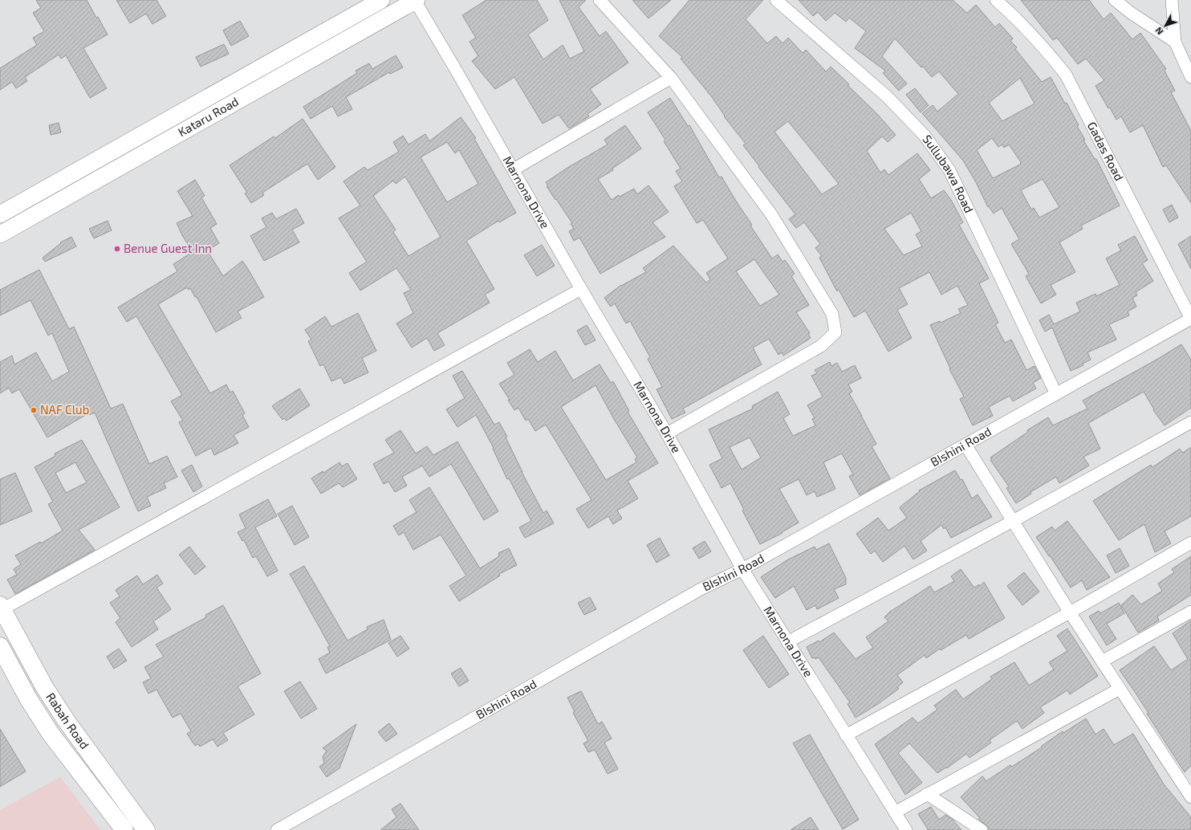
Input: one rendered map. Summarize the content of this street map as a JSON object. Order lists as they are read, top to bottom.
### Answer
{
  "streets": {
    "main road": ["Rabah Road"],
    "street": [
      "Kataru Road",
      "Gadas Road",
      "Sullubawa Road",
      "Marnona Drive",
      "BIshini Road"
    ]
  },
  "crossings": [
    ["Kataru Road", "Marnona Drive"],
    ["Gadas Road", "BIshini Road"],
    ["Sullubawa Road", "BIshini Road"],
    ["Marnona Drive", "BIshini Road"]
  ],
  "places": ["Benue Guest Inn", "NAF Club"],
  "north": "bottom left"
}
